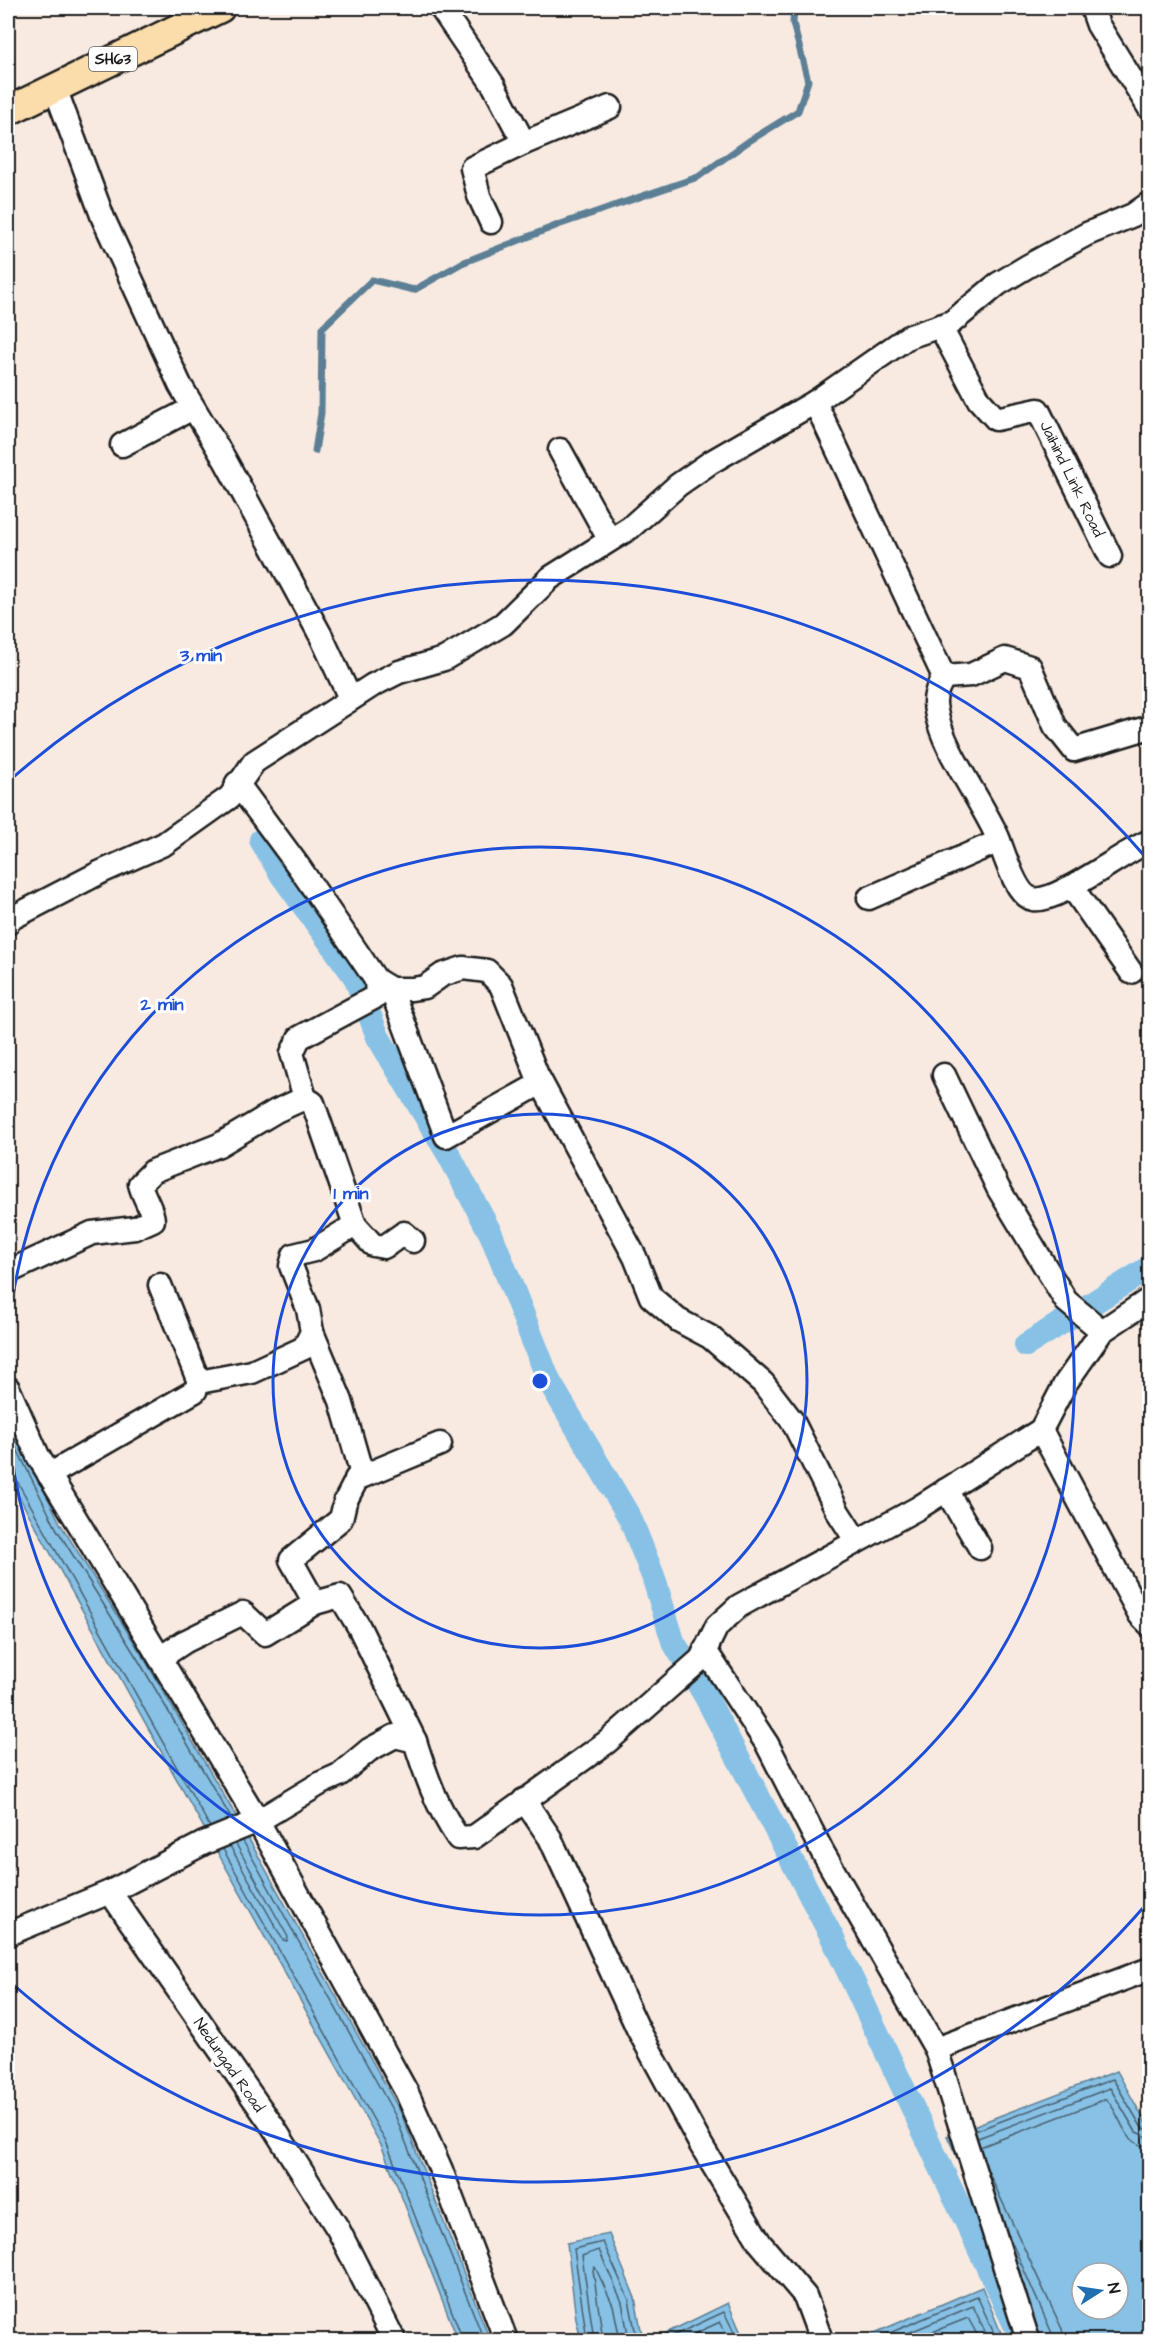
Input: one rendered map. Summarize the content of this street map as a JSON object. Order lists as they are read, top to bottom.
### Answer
{
  "streets": {
    "main road": ["SH63"],
    "street": ["Jaihind Link Road", "Nedungad Road"]
  },
  "north": "right",
  "rings": ["3 min", "2 min", "1 min"]
}
